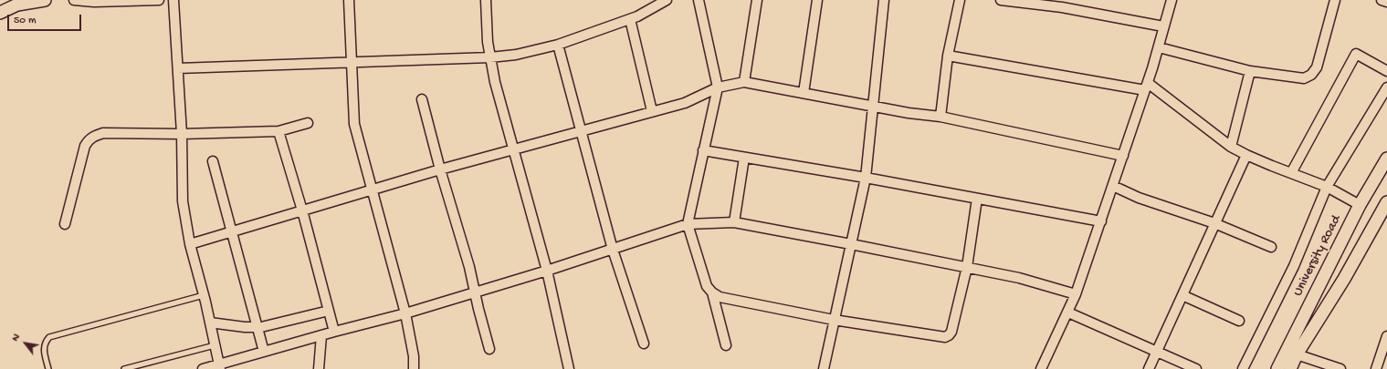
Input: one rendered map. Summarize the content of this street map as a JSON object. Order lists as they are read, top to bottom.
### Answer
{
  "streets": {
    "street": ["University Road"]
  },
  "scale_bar": "50 m",
  "north": "top left"
}
